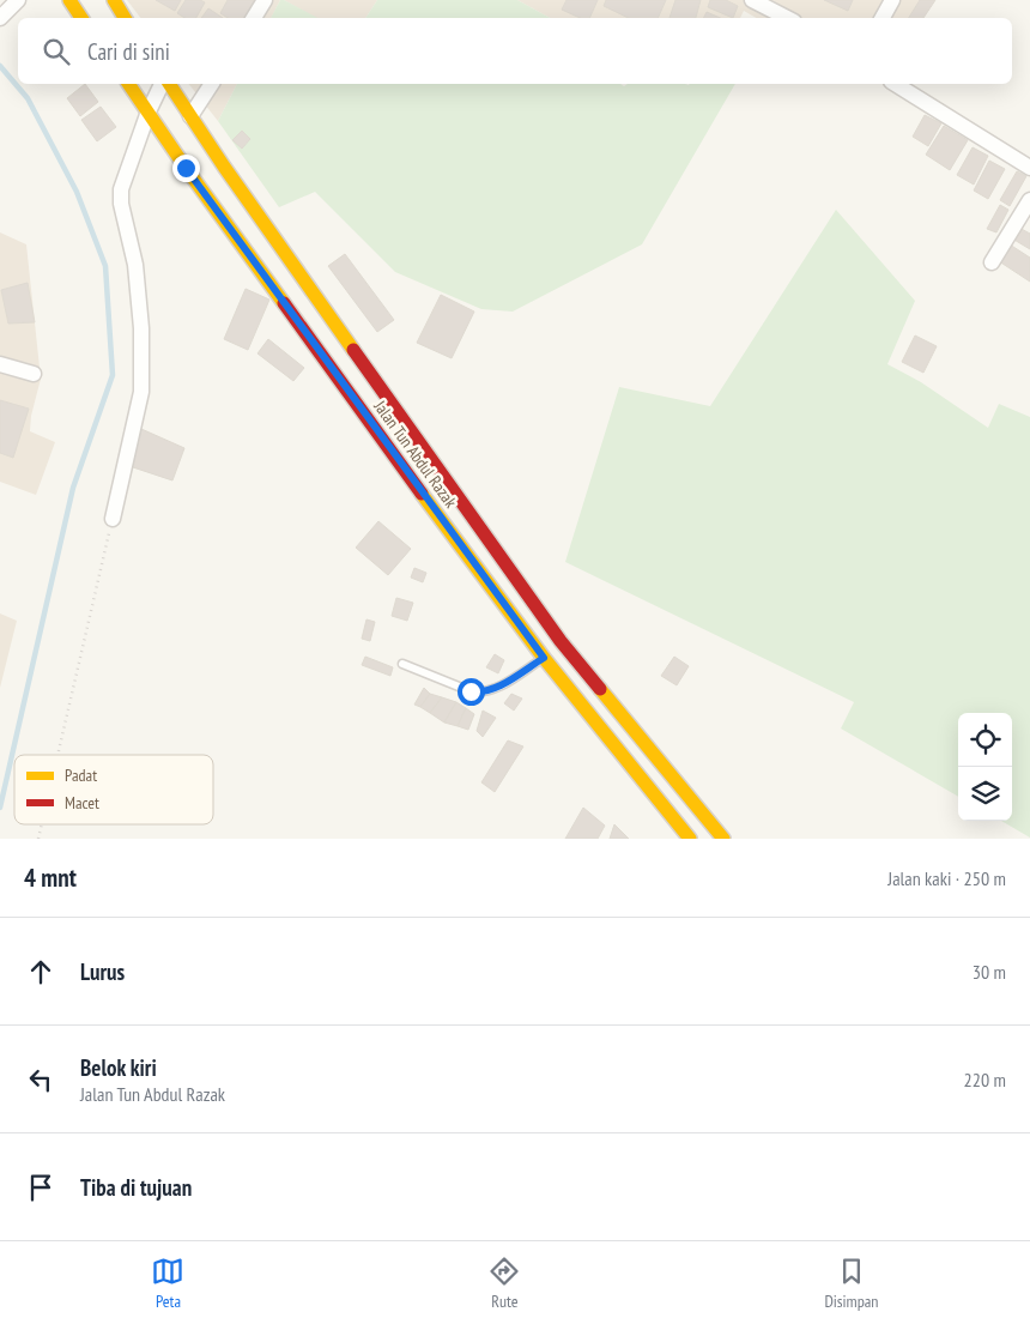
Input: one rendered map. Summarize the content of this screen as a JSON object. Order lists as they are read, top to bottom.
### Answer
{
  "streets": {
    "main road": ["Jalan Tun Abdul Razak"]
  },
  "legend": ["Padat", "Macet"],
  "page": {
    "search": "Cari di sini",
    "heading": ["4 mnt", "Jalan kaki · 250 m"],
    "list": [
      ["Lurus", "30 m"],
      ["Belok kiri", "Jalan Tun Abdul Razak", "220 m"],
      "Tiba di tujuan"
    ],
    "nav": ["Peta", "Rute", "Disimpan"]
  }
}
